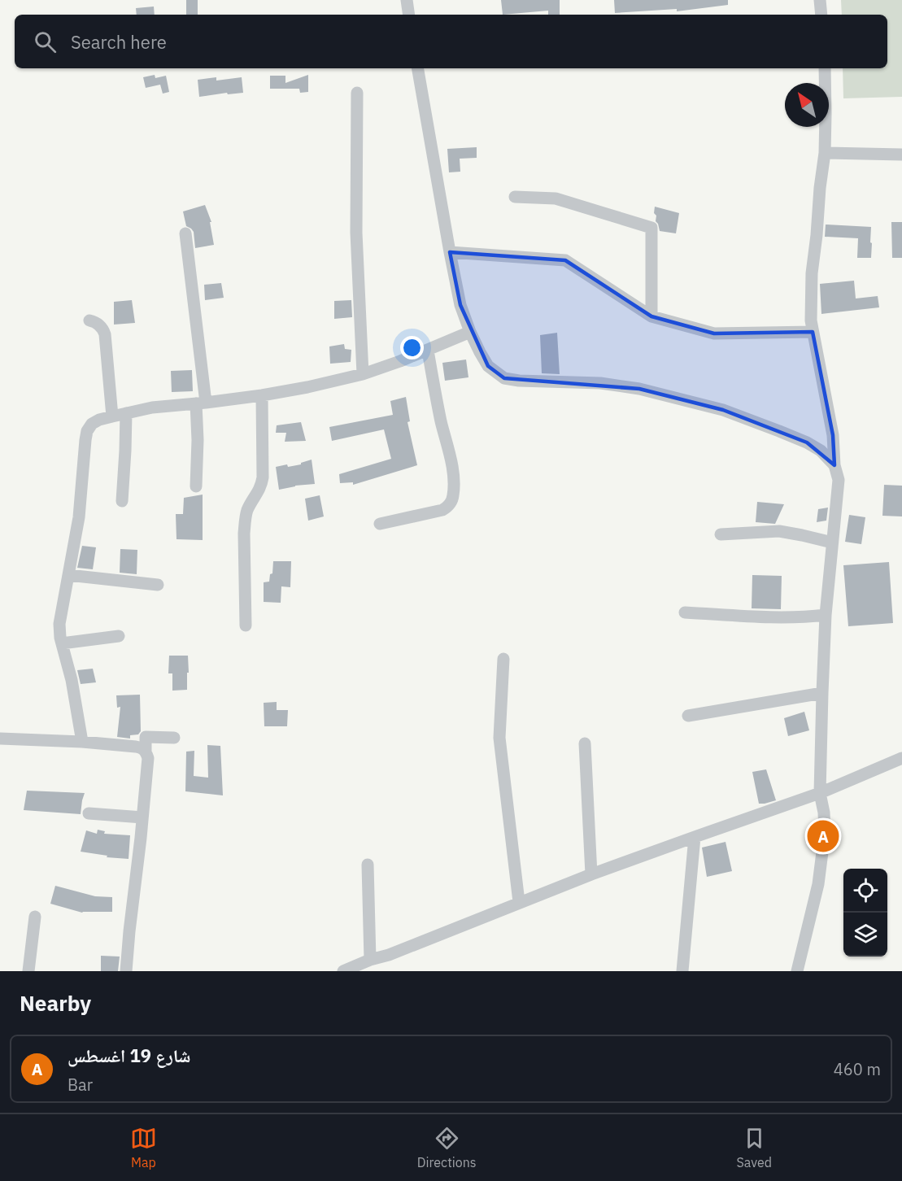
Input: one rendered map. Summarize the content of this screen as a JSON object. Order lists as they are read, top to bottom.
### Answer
{
  "north": "top left",
  "page": {
    "search": "Search here",
    "pins": "A",
    "heading": "Nearby",
    "list": [
      {
        "mark": "A",
        "name": "شارع 19 اغسطس",
        "note": "Bar",
        "value": "460 m"
      }
    ],
    "nav": ["Map", "Directions", "Saved"]
  }
}
